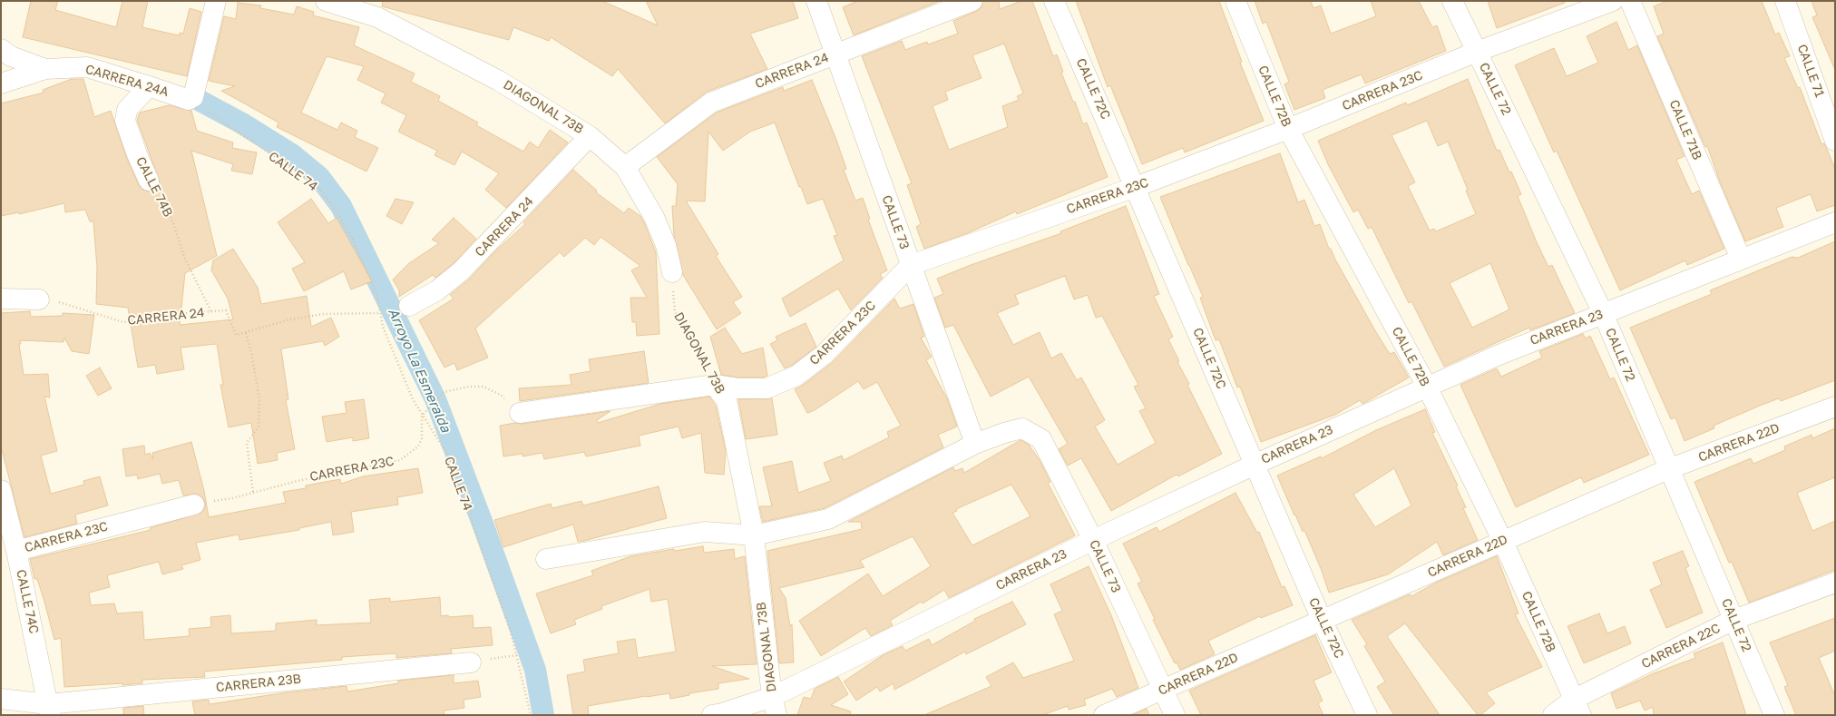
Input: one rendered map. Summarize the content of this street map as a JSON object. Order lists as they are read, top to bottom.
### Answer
{
  "streets": {
    "street": [
      "CARRERA 24",
      "CALLE 71",
      "CARRERA 24A",
      "CALLE 72C",
      "CALLE 72",
      "CARRERA 23C",
      "CALLE 72B",
      "DIAGONAL 73B",
      "CALLE 71B",
      "CALLE 74B",
      "CALLE 73",
      "CARRERA 23",
      "CARRERA 22D",
      "CALLE 74C",
      "CARRERA 22C",
      "CARRERA 23B"
    ],
    "path": ["CALLE 74"]
  },
  "crossings": [
    ["CARRERA 24", "DIAGONAL 73B"],
    ["CARRERA 24", "CALLE 74B"],
    ["CARRERA 24", "CALLE 73"],
    ["CARRERA 24A", "CALLE 74"],
    ["CARRERA 24A", "CALLE 74B"],
    ["CALLE 72C", "CARRERA 23C"],
    ["CALLE 72C", "CARRERA 23"],
    ["CALLE 72C", "CARRERA 22D"],
    ["CALLE 72", "CARRERA 23C"],
    ["CALLE 72", "CARRERA 23"],
    ["CALLE 72", "CARRERA 22D"],
    ["CALLE 72", "CARRERA 22C"],
    ["CARRERA 23C", "CALLE 72B"],
    ["CARRERA 23C", "DIAGONAL 73B"],
    ["CARRERA 23C", "CALLE 74"],
    ["CARRERA 23C", "CALLE 73"],
    ["CARRERA 23C", "CALLE 74C"],
    ["CALLE 72B", "CARRERA 23"],
    ["CALLE 72B", "CARRERA 22D"],
    ["CALLE 72B", "CARRERA 22C"],
    ["DIAGONAL 73B", "CARRERA 23"],
    ["CALLE 71B", "CARRERA 23"],
    ["CALLE 73", "CARRERA 23"],
    ["CALLE 73", "CARRERA 22D"],
    ["CALLE 74C", "CARRERA 23B"]
  ],
  "water": ["Arroyo La Esmeralda"]
}
